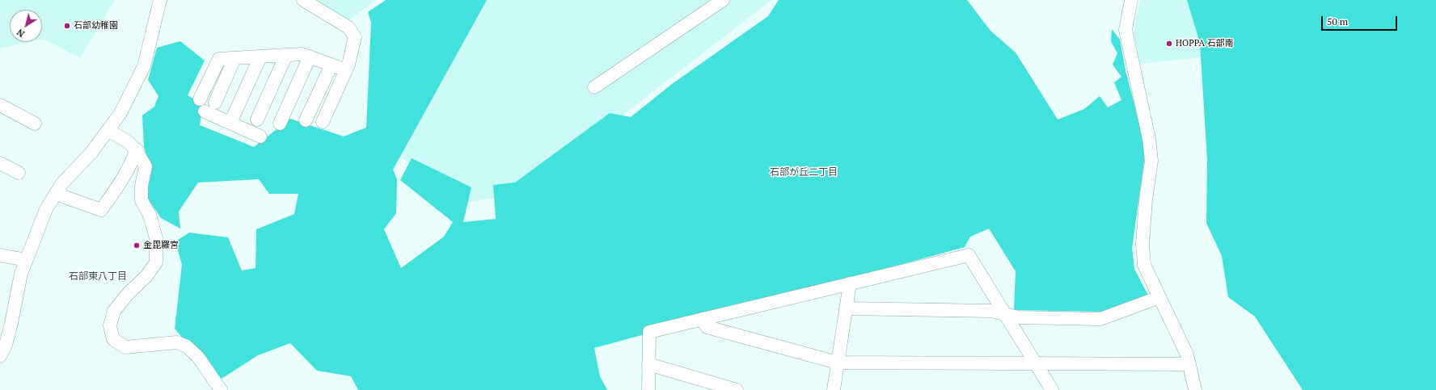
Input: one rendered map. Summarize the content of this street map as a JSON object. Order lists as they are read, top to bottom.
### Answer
{
  "districts": ["石部が丘二丁目", "石部東八丁目"],
  "places": ["石部幼稚園", "HOPPA 石部南", "金毘羅宮"],
  "scale_bar": "50 m",
  "north": "bottom left"
}
